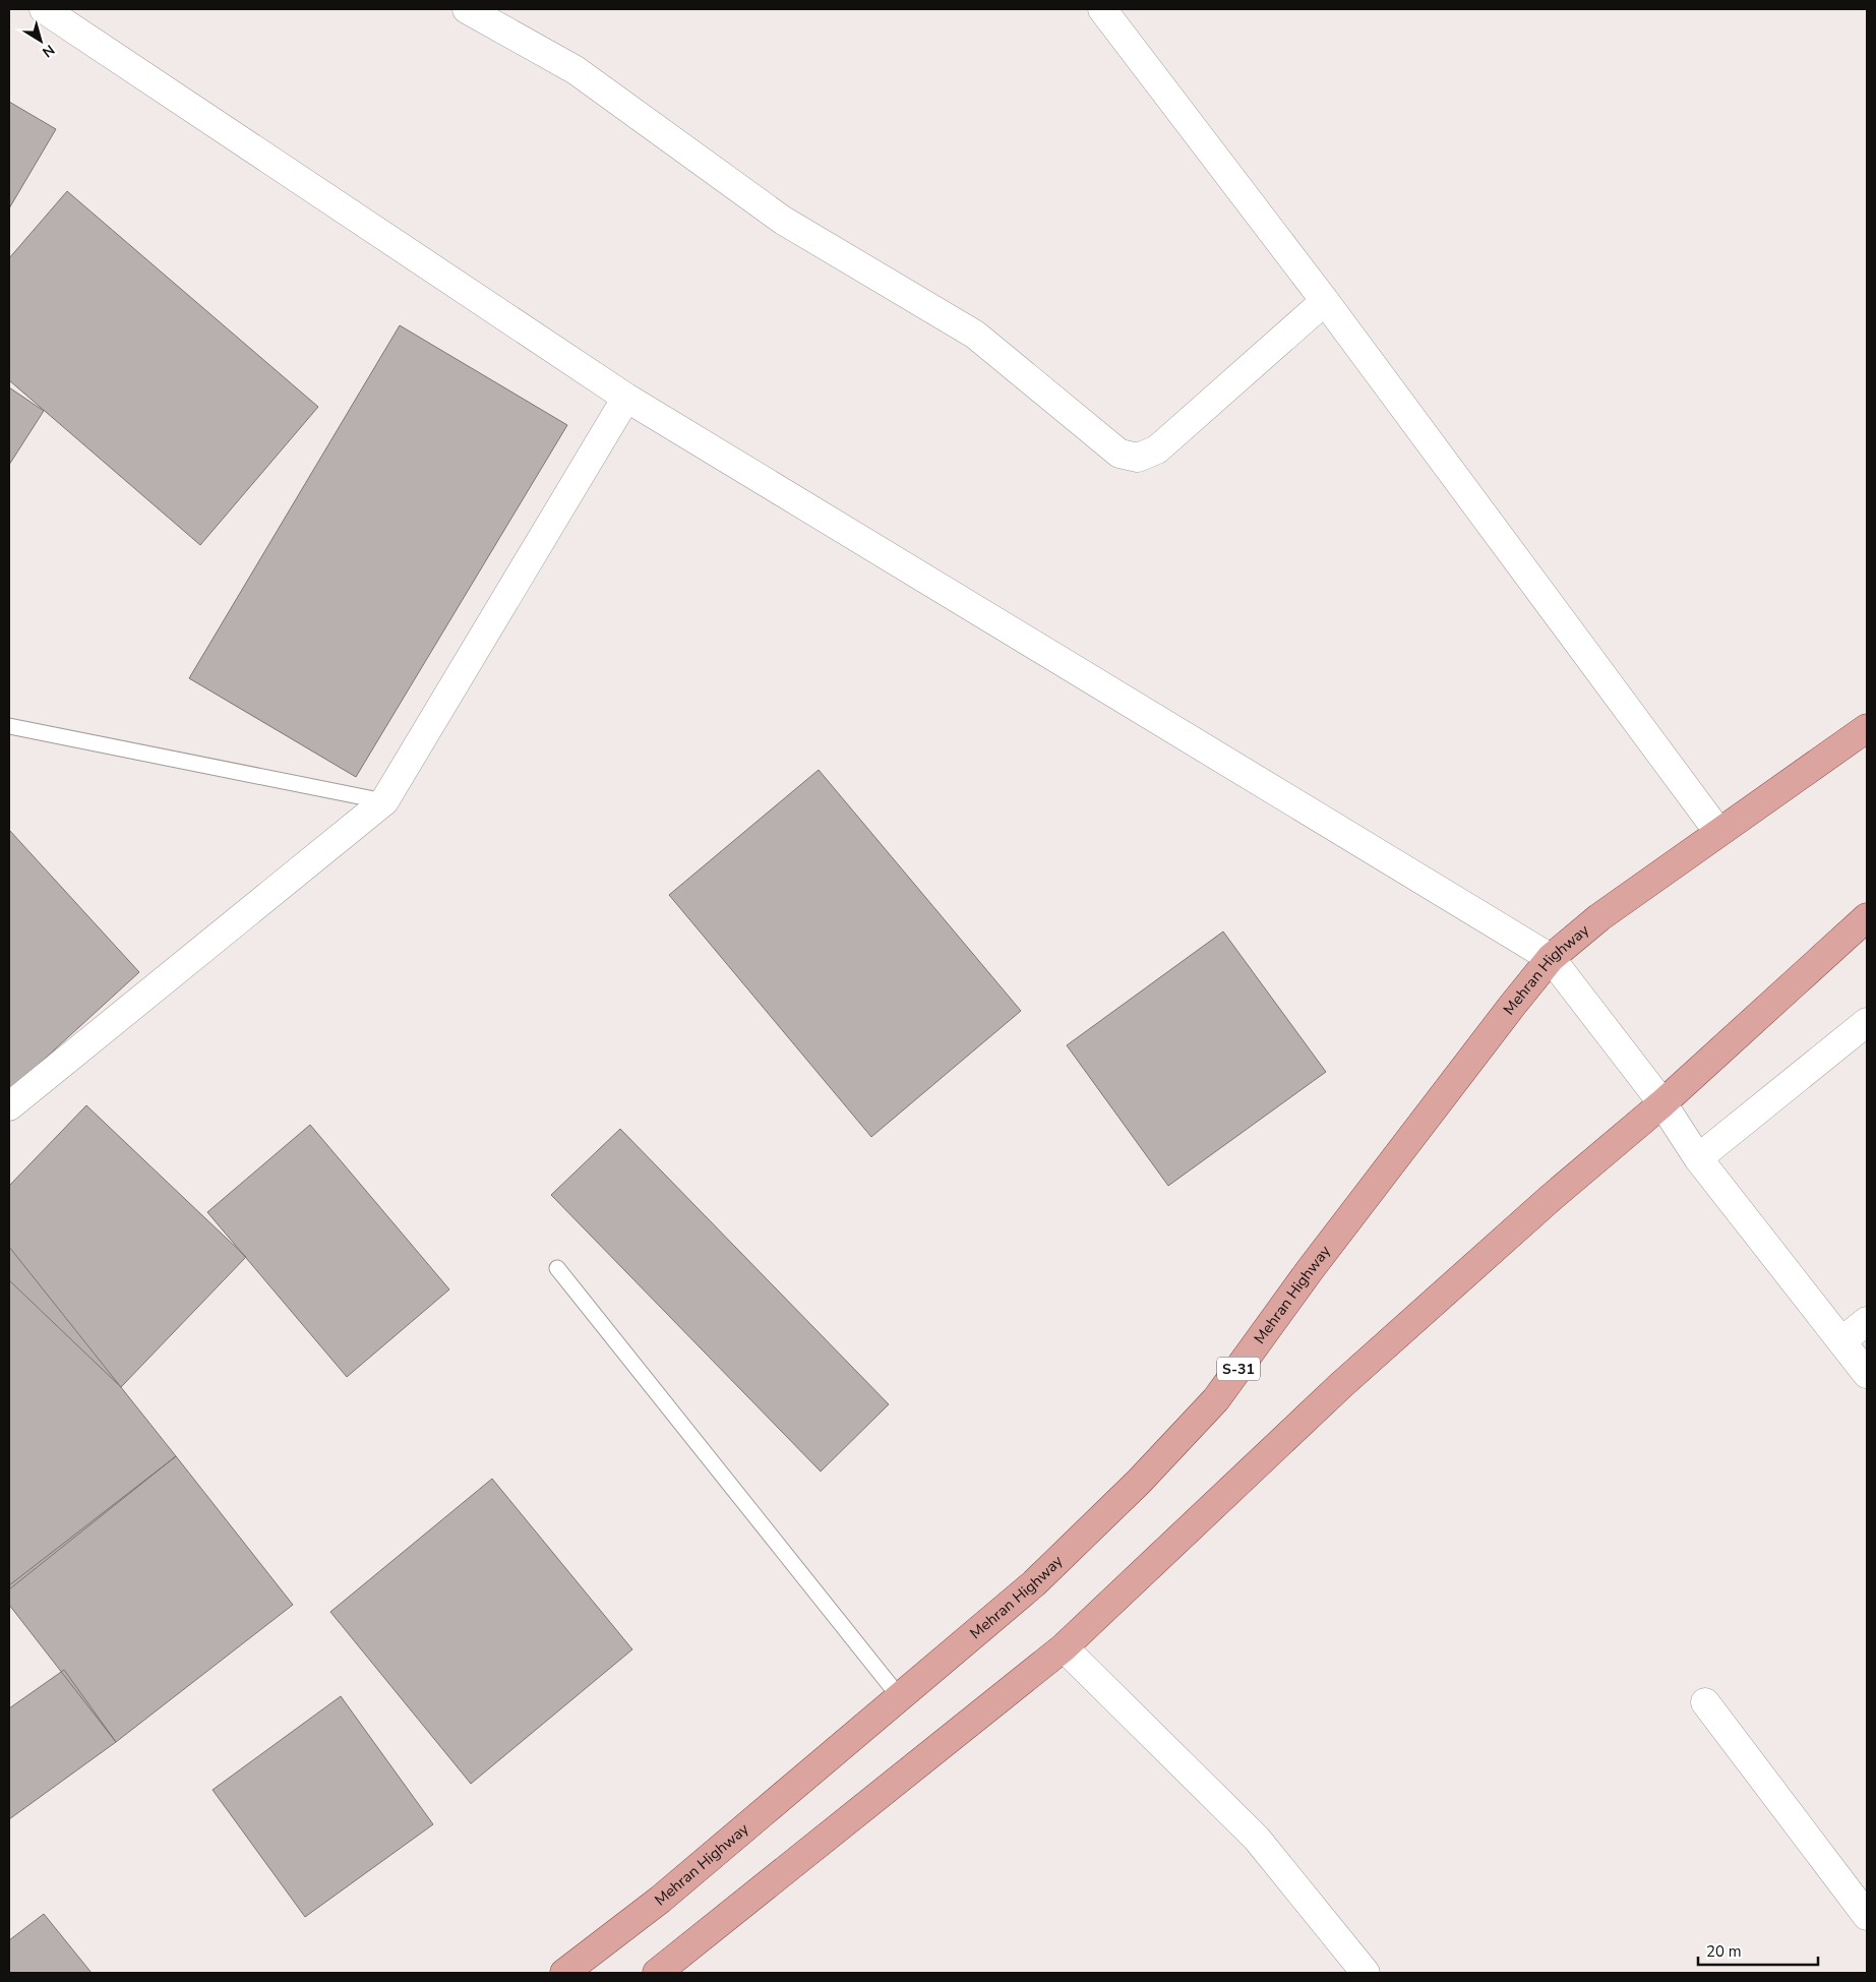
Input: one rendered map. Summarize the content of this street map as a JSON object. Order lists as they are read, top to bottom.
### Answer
{
  "streets": {
    "main road": ["Mehran Highway", "S-31"]
  },
  "scale_bar": "20 m",
  "north": "bottom right"
}
